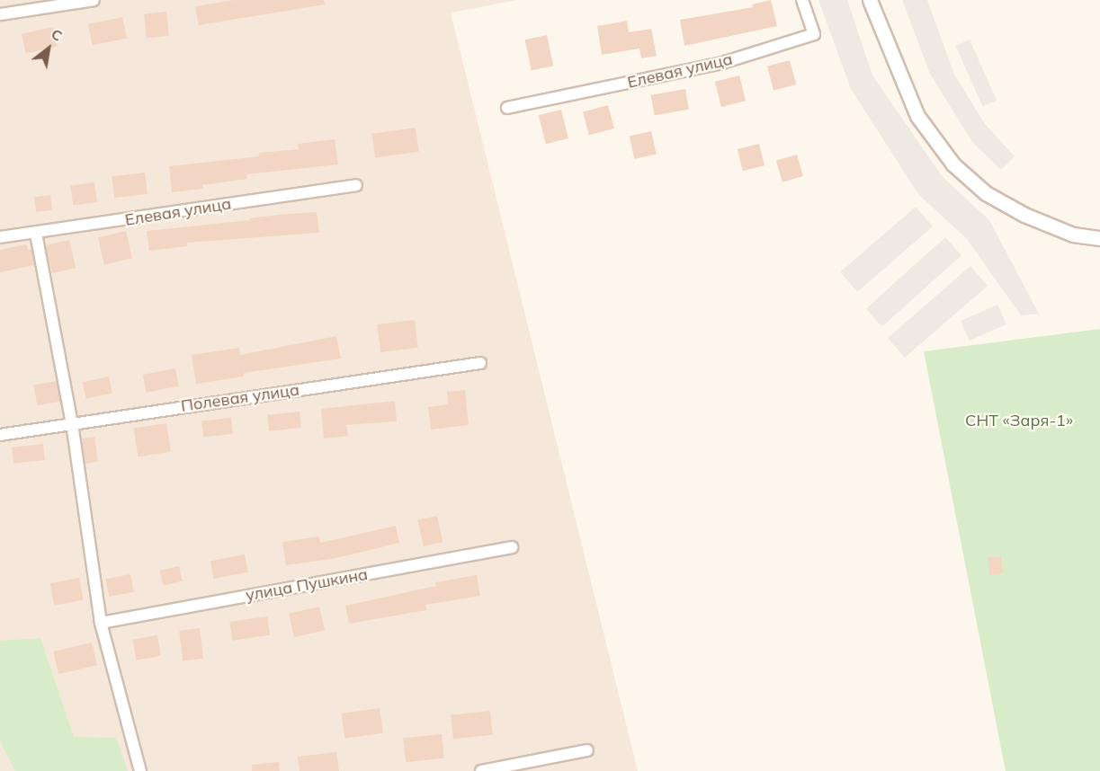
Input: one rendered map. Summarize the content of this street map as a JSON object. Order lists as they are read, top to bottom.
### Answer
{
  "streets": {
    "street": ["Елевая улица", "Полевая улица", "улица Пушкина"]
  },
  "parks": ["СНТ «Заря-1»"],
  "north": "top right"
}
